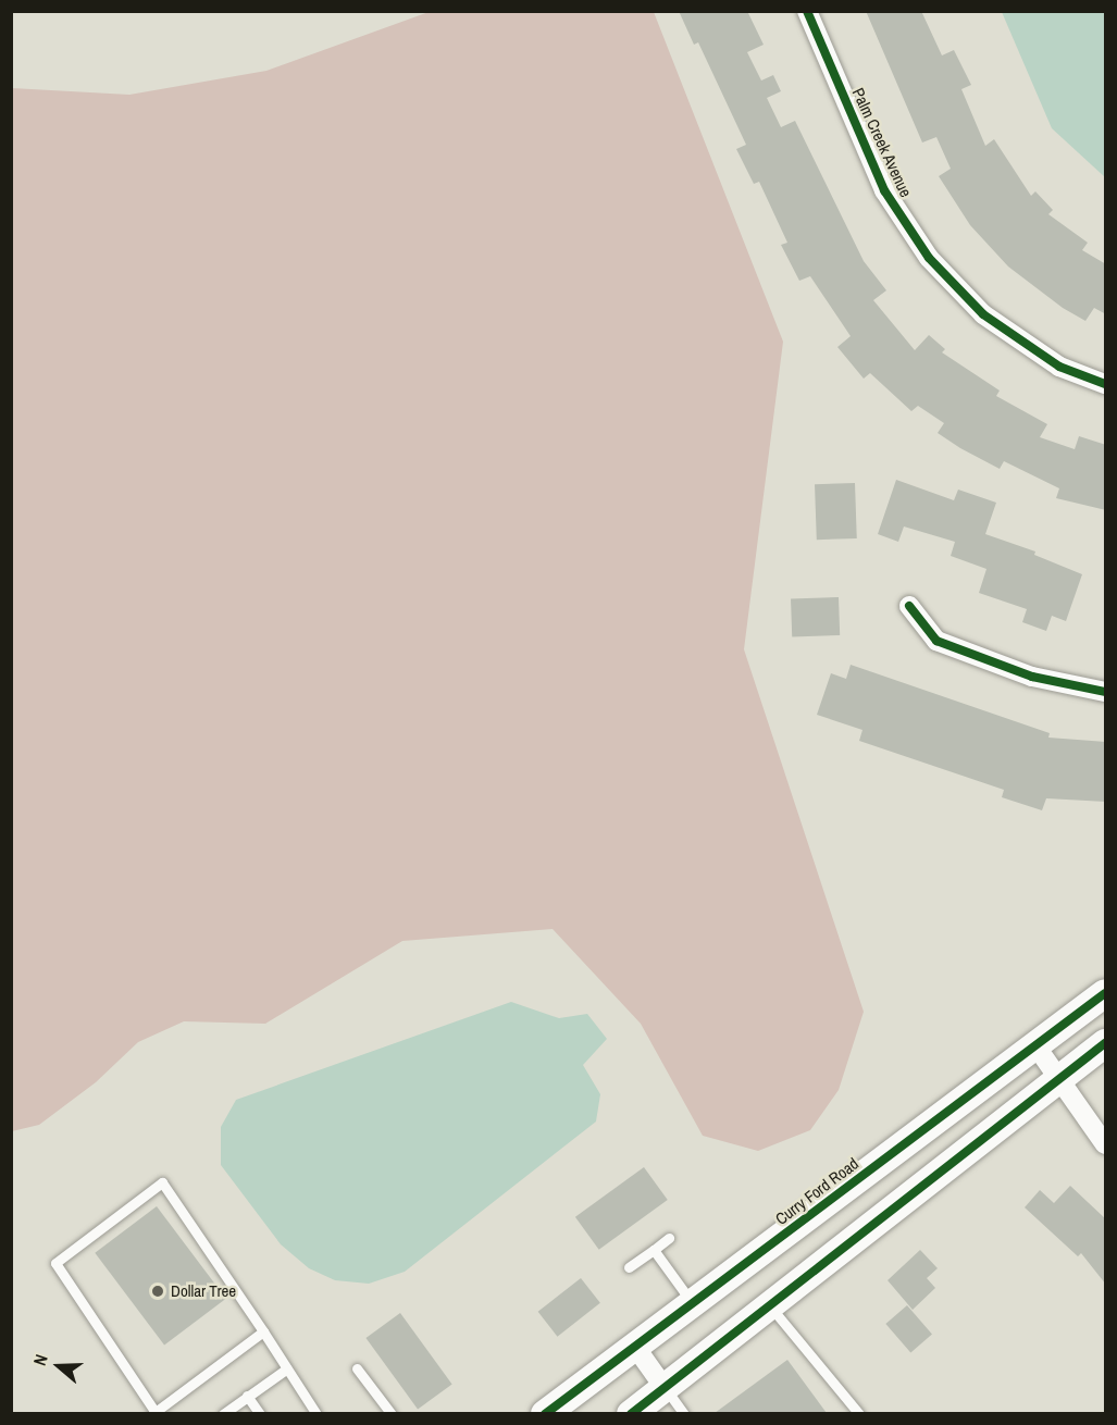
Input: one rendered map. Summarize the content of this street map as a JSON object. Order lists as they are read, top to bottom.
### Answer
{
  "streets": {
    "street": ["Palm Creek Avenue", "Curry Ford Road"]
  },
  "places": ["Dollar Tree"],
  "north": "left"
}
